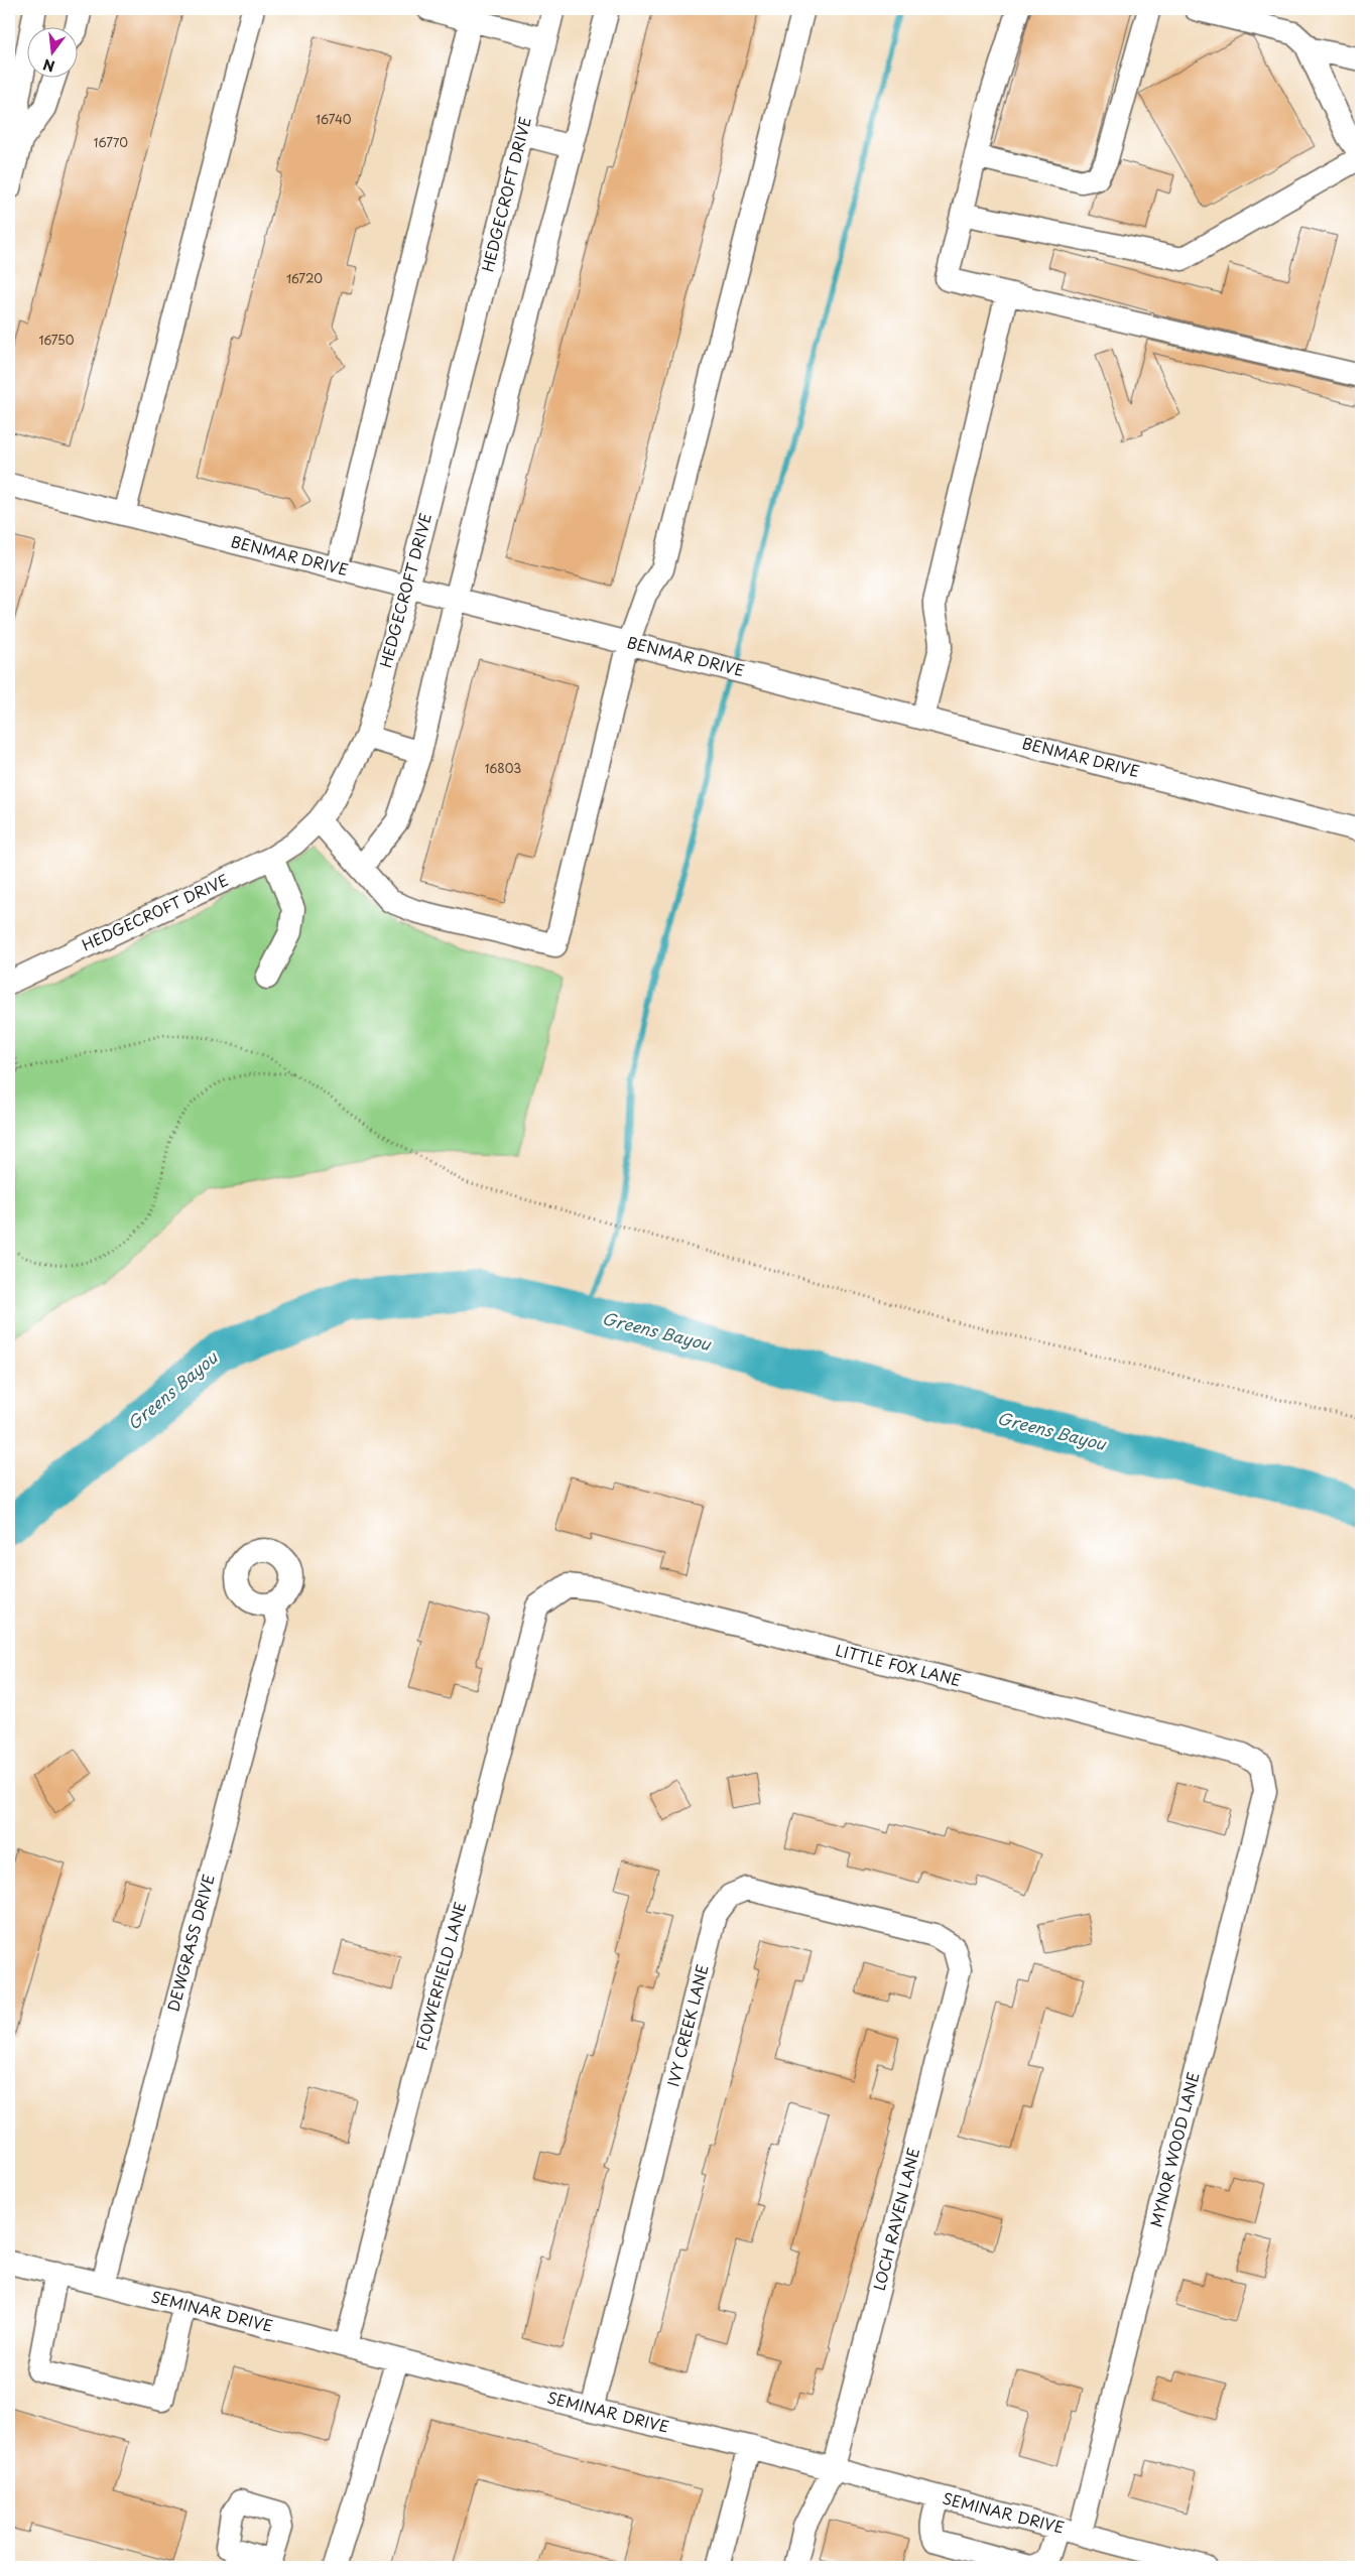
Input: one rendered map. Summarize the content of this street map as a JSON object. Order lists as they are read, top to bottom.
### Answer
{
  "streets": {
    "street": [
      "HEDGECROFT DRIVE",
      "BENMAR DRIVE",
      "LITTLE FOX LANE",
      "DEWGRASS DRIVE",
      "FLOWERFIELD LANE",
      "IVY CREEK LANE",
      "MYNOR WOOD LANE",
      "LOCH RAVEN LANE",
      "SEMINAR DRIVE"
    ]
  },
  "crossings": [
    ["HEDGECROFT DRIVE", "BENMAR DRIVE"],
    ["LITTLE FOX LANE", "FLOWERFIELD LANE"],
    ["LITTLE FOX LANE", "MYNOR WOOD LANE"],
    ["DEWGRASS DRIVE", "SEMINAR DRIVE"],
    ["FLOWERFIELD LANE", "SEMINAR DRIVE"],
    ["IVY CREEK LANE", "LOCH RAVEN LANE"],
    ["IVY CREEK LANE", "SEMINAR DRIVE"],
    ["MYNOR WOOD LANE", "SEMINAR DRIVE"],
    ["LOCH RAVEN LANE", "SEMINAR DRIVE"]
  ],
  "water": ["Greens Bayou"],
  "house_numbers": [
    "16740",
    "16770",
    "16720",
    "16750",
    "16803"
  ],
  "north": "bottom"
}
